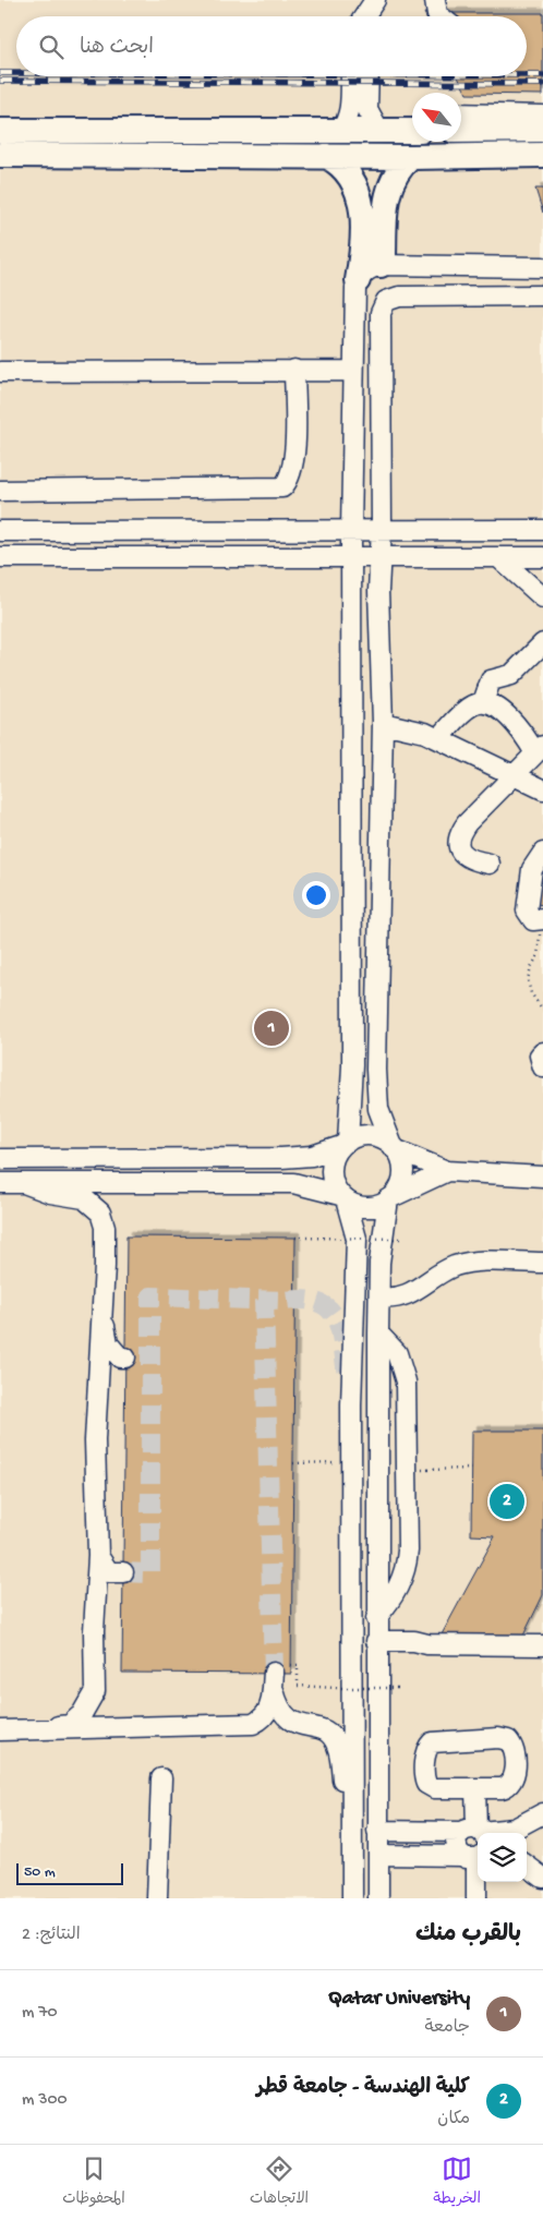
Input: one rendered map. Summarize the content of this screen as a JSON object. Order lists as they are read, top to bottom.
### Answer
{
  "scale_bar": "50 m",
  "north": "top left",
  "page": {
    "search": "ابحث هنا",
    "pins": ["1", "2"],
    "scale": "50 m",
    "heading": ["بالقرب منك", "النتائج: 2"],
    "list": [
      {
        "mark": "1",
        "name": "Qatar University",
        "note": "جامعة",
        "value": "70 m"
      },
      {
        "mark": "2",
        "name": "كلية الهندسة - جامعة قطر",
        "note": "مكان",
        "value": "300 m"
      }
    ],
    "nav": ["الخريطة", "الاتجاهات", "المحفوظات"]
  }
}
